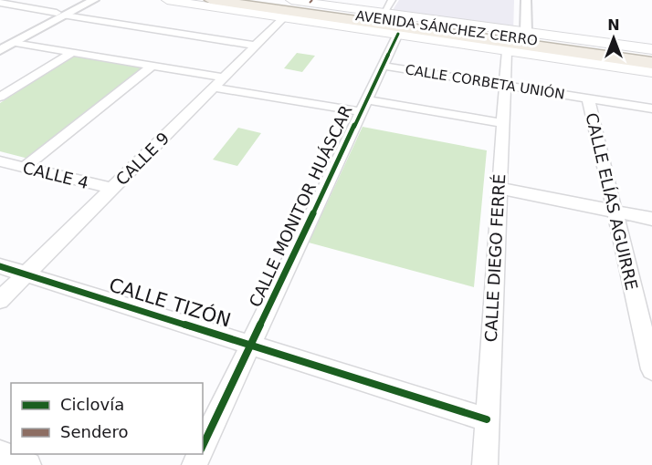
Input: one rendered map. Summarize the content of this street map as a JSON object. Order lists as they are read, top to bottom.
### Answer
{
  "streets": {
    "highway": ["AVENIDA SÁNCHEZ CERRO"],
    "street": [
      "CALLE CORBETA UNIÓN",
      "CALLE 9",
      "CALLE 4",
      "CALLE ELÍAS AGUIRRE",
      "CALLE MONITOR HUÁSCAR",
      "CALLE DIEGO FERRÉ",
      "CALLE TIZÓN"
    ]
  },
  "crossings": [
    ["AVENIDA SÁNCHEZ CERRO", "CALLE 9"],
    ["AVENIDA SÁNCHEZ CERRO", "CALLE MONITOR HUÁSCAR"],
    ["AVENIDA SÁNCHEZ CERRO", "CALLE DIEGO FERRÉ"],
    ["CALLE CORBETA UNIÓN", "CALLE ELÍAS AGUIRRE"],
    ["CALLE CORBETA UNIÓN", "CALLE MONITOR HUÁSCAR"],
    ["CALLE CORBETA UNIÓN", "CALLE DIEGO FERRÉ"],
    ["CALLE 9", "CALLE 4"],
    ["CALLE 9", "CALLE TIZÓN"],
    ["CALLE MONITOR HUÁSCAR", "CALLE TIZÓN"],
    ["CALLE DIEGO FERRÉ", "CALLE TIZÓN"]
  ],
  "legend": ["Ciclovía", "Sendero"],
  "north": "top"
}
